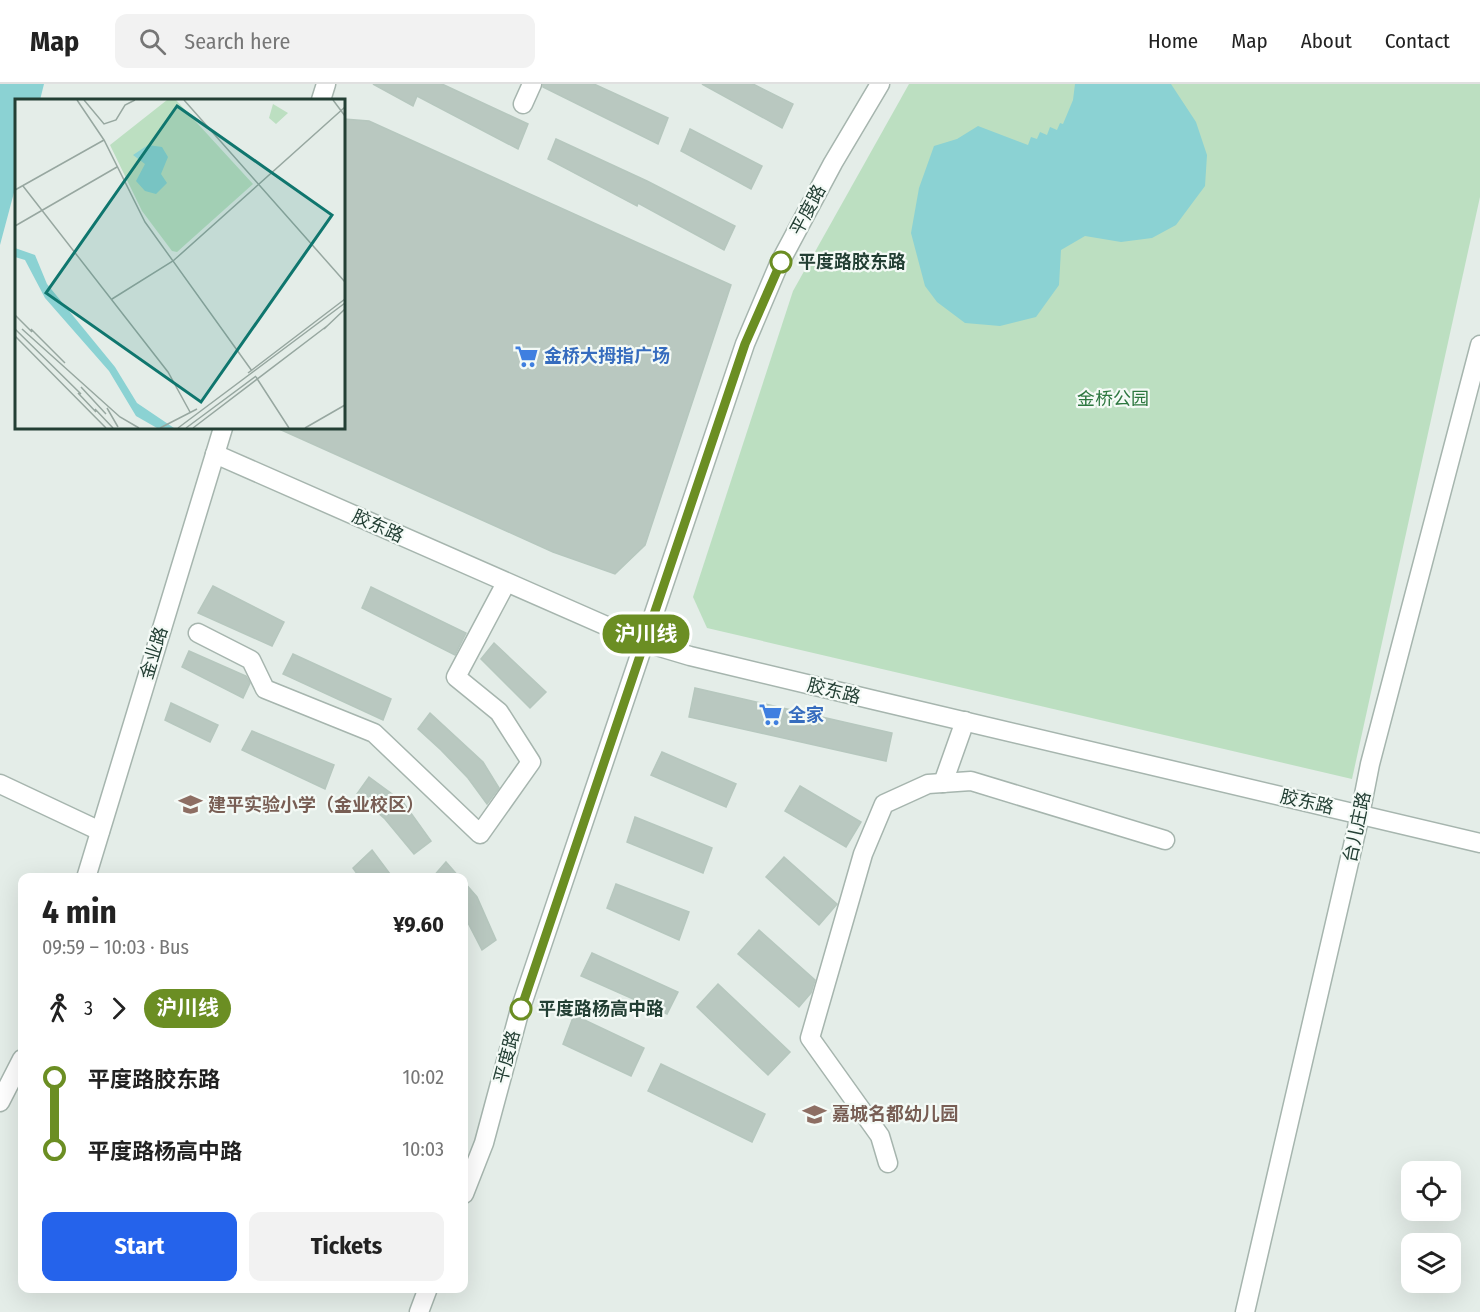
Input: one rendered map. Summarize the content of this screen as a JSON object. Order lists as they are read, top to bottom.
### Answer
{
  "streets": {
    "street": [
      "平度路",
      "胶东路",
      "金业路",
      "台儿庄路"
    ]
  },
  "crossings": [
    ["平度路", "胶东路"],
    ["胶东路", "金业路"],
    ["胶东路", "台儿庄路"]
  ],
  "parks": ["金桥公园"],
  "places": {
    "other": ["平度路胶东路", "平度路杨高中路"],
    "supermarket": ["金桥大拇指广场", "全家"],
    "school or university": ["建平实验小学（金业校区）", "嘉城名都幼儿园"]
  },
  "lines": ["bus line 沪川线"],
  "page": {
    "header": "Map",
    "search": "Search here",
    "nav": [
      "Home",
      "Map",
      "About",
      "Contact"
    ],
    "on_map": "沪川线",
    "heading": ["4 min", "09:59 – 10:03 · Bus", "¥9.60"],
    "legs": ["3", "沪川线"],
    "list": [
      {
        "name": "平度路胶东路",
        "value": "10:02"
      },
      {
        "name": "平度路杨高中路",
        "value": "10:03"
      }
    ],
    "buttons": ["Start", "Tickets"]
  }
}
